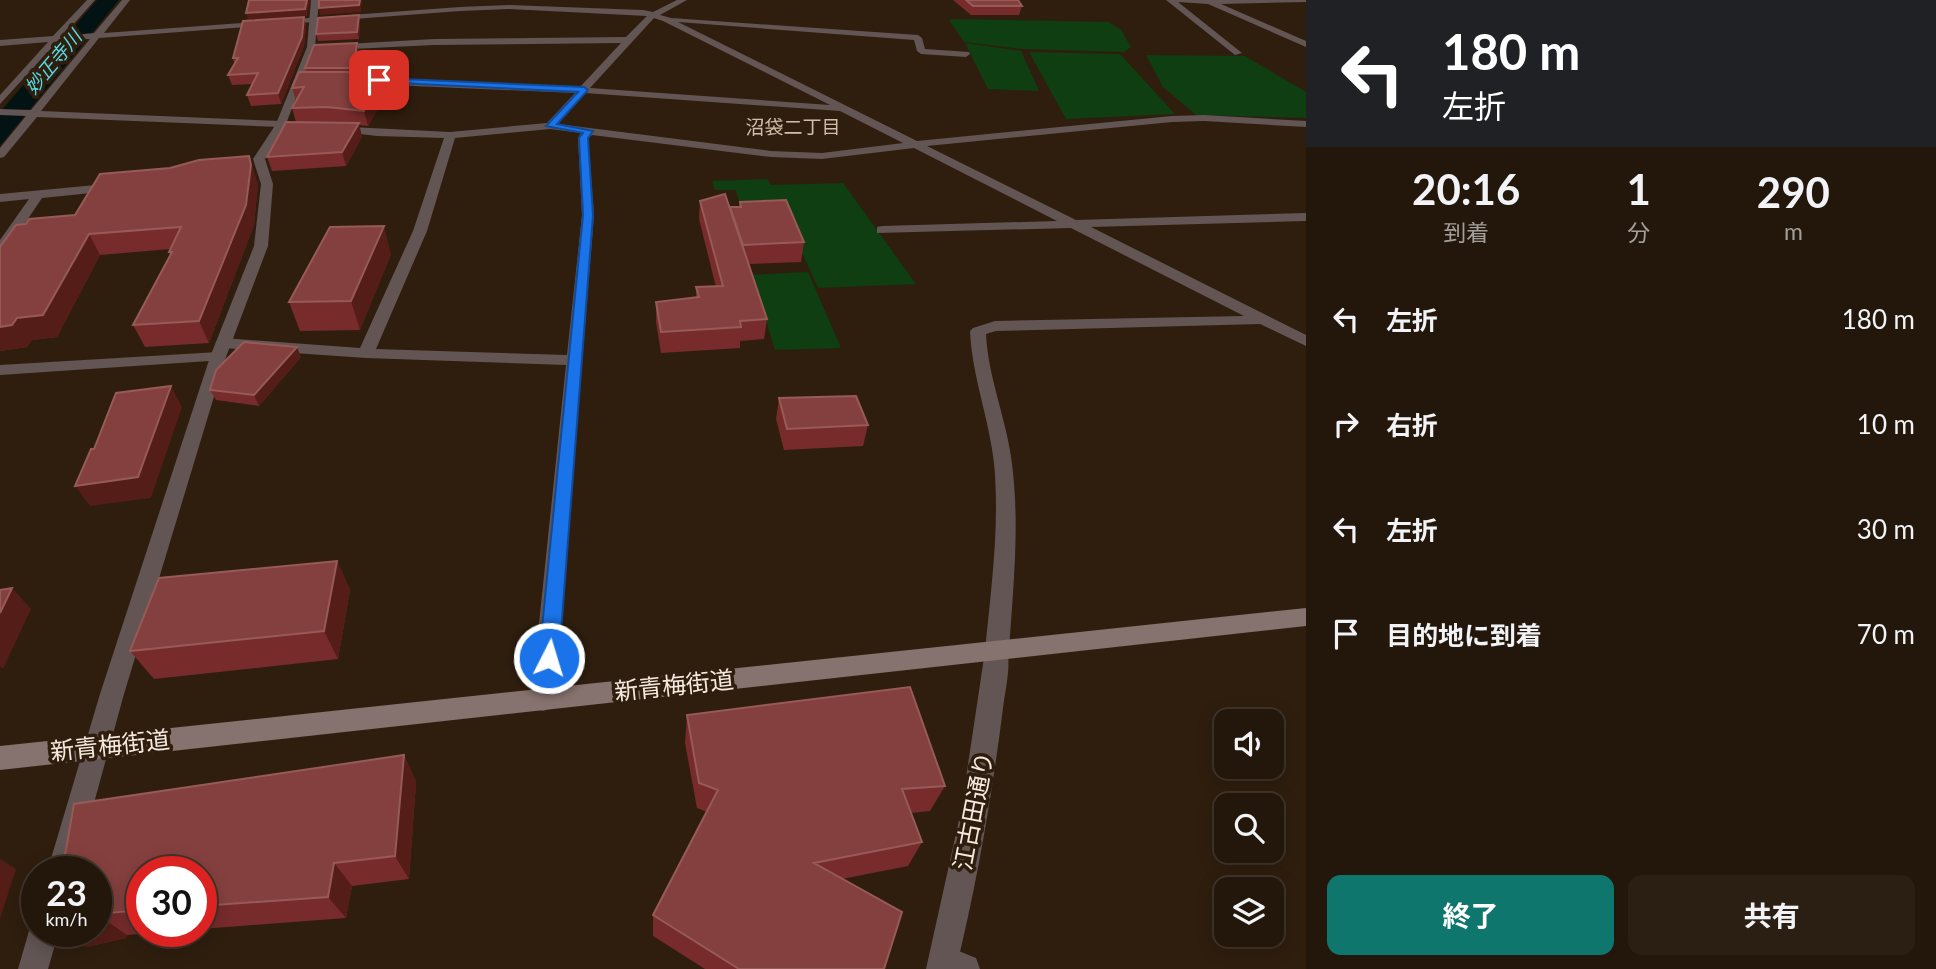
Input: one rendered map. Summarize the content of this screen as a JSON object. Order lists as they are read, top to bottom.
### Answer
{
  "streets": {
    "main road": ["新青梅街道"],
    "street": ["江古田通り"]
  },
  "crossings": [
    ["新青梅街道", "江古田通り"]
  ],
  "districts": ["沼袋二丁目"],
  "water": ["妙正寺川"],
  "page": {
    "turn": ["180 m", "左折"],
    "eta": [
      "20:16",
      "到着",
      "1",
      "分",
      "290",
      "m"
    ],
    "list": [
      {
        "name": "左折",
        "value": "180 m"
      },
      {
        "name": "右折",
        "value": "10 m"
      },
      {
        "name": "左折",
        "value": "30 m"
      },
      {
        "name": "目的地に到着",
        "value": "70 m"
      }
    ],
    "speed": "23 km/h",
    "limit": "30",
    "buttons": ["終了", "共有"]
  }
}
